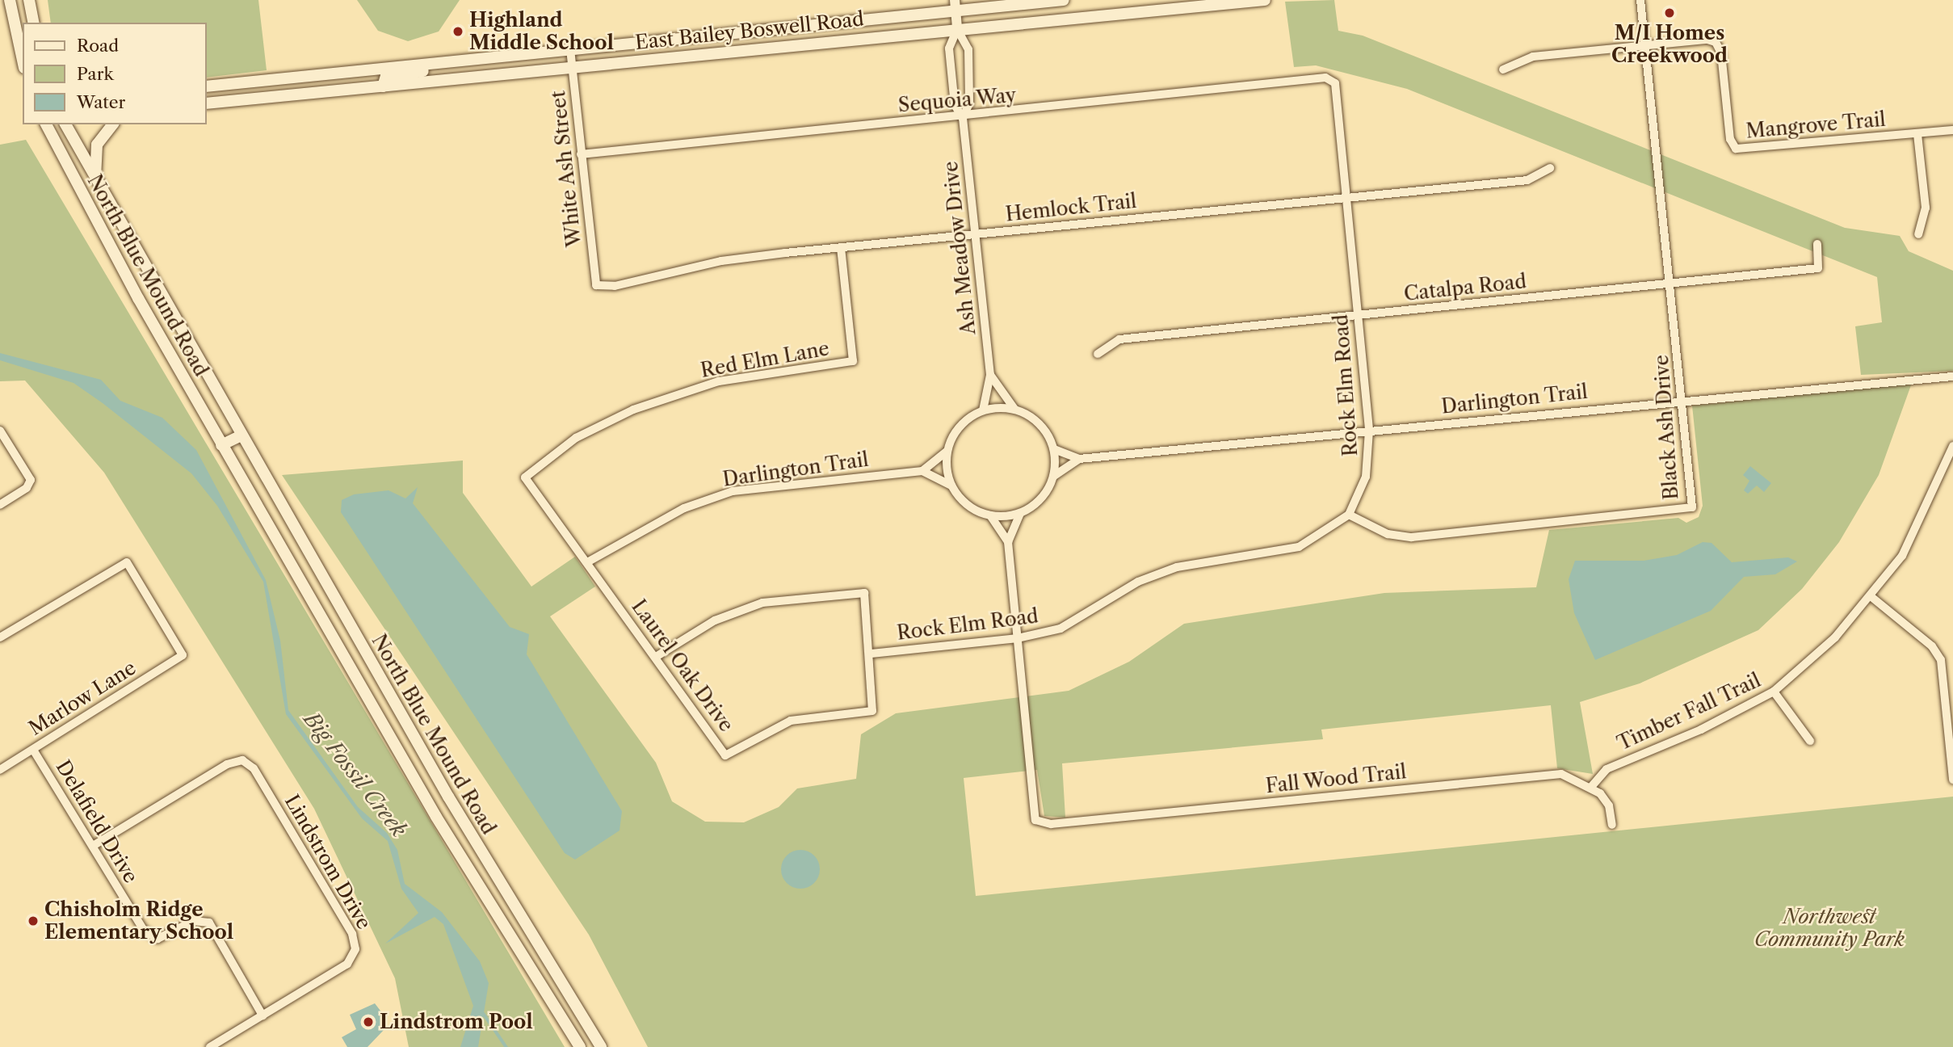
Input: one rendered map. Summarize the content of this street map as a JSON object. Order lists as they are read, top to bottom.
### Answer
{
  "streets": {
    "main road": ["East Bailey Boswell Road", "North Blue Mound Road"],
    "street": [
      "Sequoia Way",
      "Mangrove Trail",
      "White Ash Street",
      "Hemlock Trail",
      "Ash Meadow Drive",
      "Catalpa Road",
      "Red Elm Lane",
      "Rock Elm Road",
      "Darlington Trail",
      "Black Ash Drive",
      "Laurel Oak Drive",
      "Marlow Lane",
      "Timber Fall Trail",
      "Fall Wood Trail",
      "Delafield Drive",
      "Lindstrom Drive"
    ]
  },
  "crossings": [
    ["East Bailey Boswell Road", "White Ash Street"],
    ["East Bailey Boswell Road", "Ash Meadow Drive"],
    ["Sequoia Way", "White Ash Street"],
    ["Sequoia Way", "Ash Meadow Drive"],
    ["Sequoia Way", "Rock Elm Road"],
    ["Mangrove Trail", "Black Ash Drive"],
    ["White Ash Street", "Hemlock Trail"],
    ["Hemlock Trail", "Ash Meadow Drive"],
    ["Hemlock Trail", "Red Elm Lane"],
    ["Hemlock Trail", "Rock Elm Road"],
    ["Ash Meadow Drive", "Darlington Trail"],
    ["Catalpa Road", "Rock Elm Road"],
    ["Catalpa Road", "Black Ash Drive"],
    ["Red Elm Lane", "Laurel Oak Drive"],
    ["Rock Elm Road", "Darlington Trail"],
    ["Rock Elm Road", "Black Ash Drive"],
    ["Rock Elm Road", "Laurel Oak Drive"],
    ["Rock Elm Road", "Fall Wood Trail"],
    ["Darlington Trail", "Black Ash Drive"],
    ["Darlington Trail", "Laurel Oak Drive"],
    ["Marlow Lane", "Delafield Drive"],
    ["Timber Fall Trail", "Fall Wood Trail"],
    ["Delafield Drive", "Lindstrom Drive"]
  ],
  "water": ["Big Fossil Creek"],
  "parks": ["Northwest Community Park"],
  "places": [
    "M/I Homes Creekwood",
    "Highland Middle School",
    "Chisholm Ridge Elementary School",
    "Lindstrom Pool"
  ],
  "legend": ["Road", "Park", "Water"]
}
